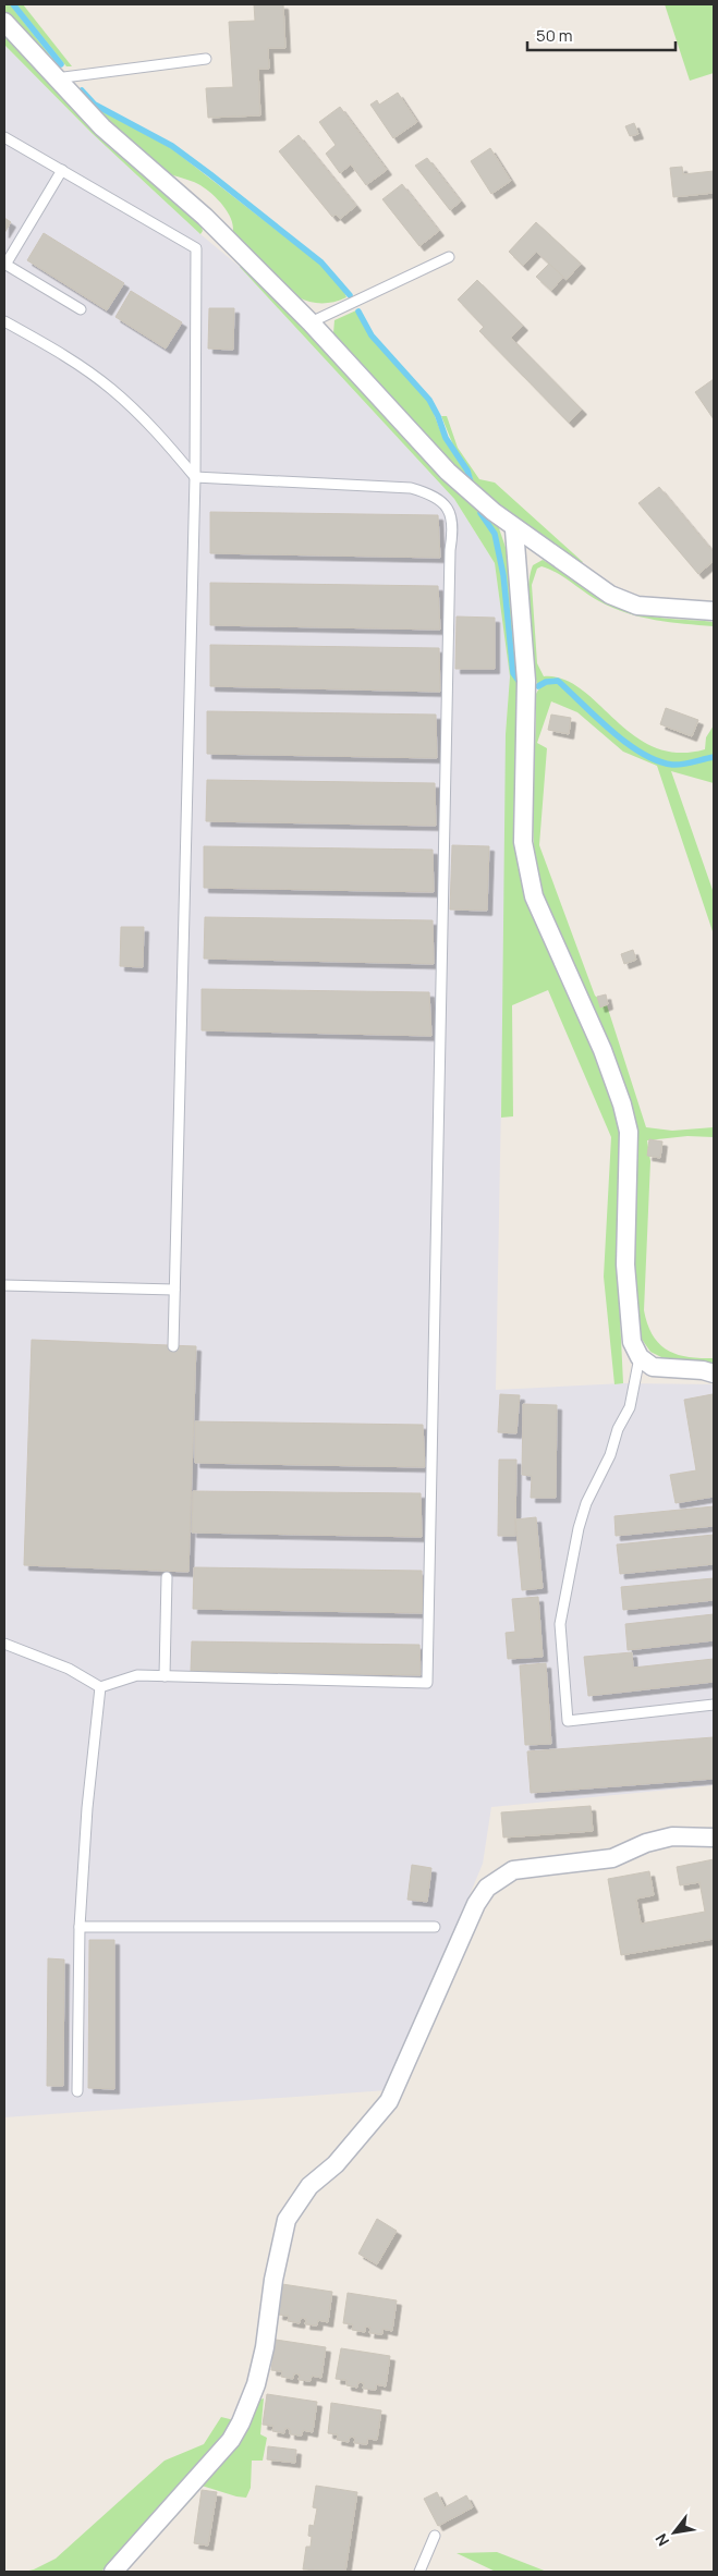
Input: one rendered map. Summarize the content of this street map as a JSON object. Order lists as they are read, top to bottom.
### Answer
{
  "scale_bar": "50 m",
  "north": "bottom left"
}
